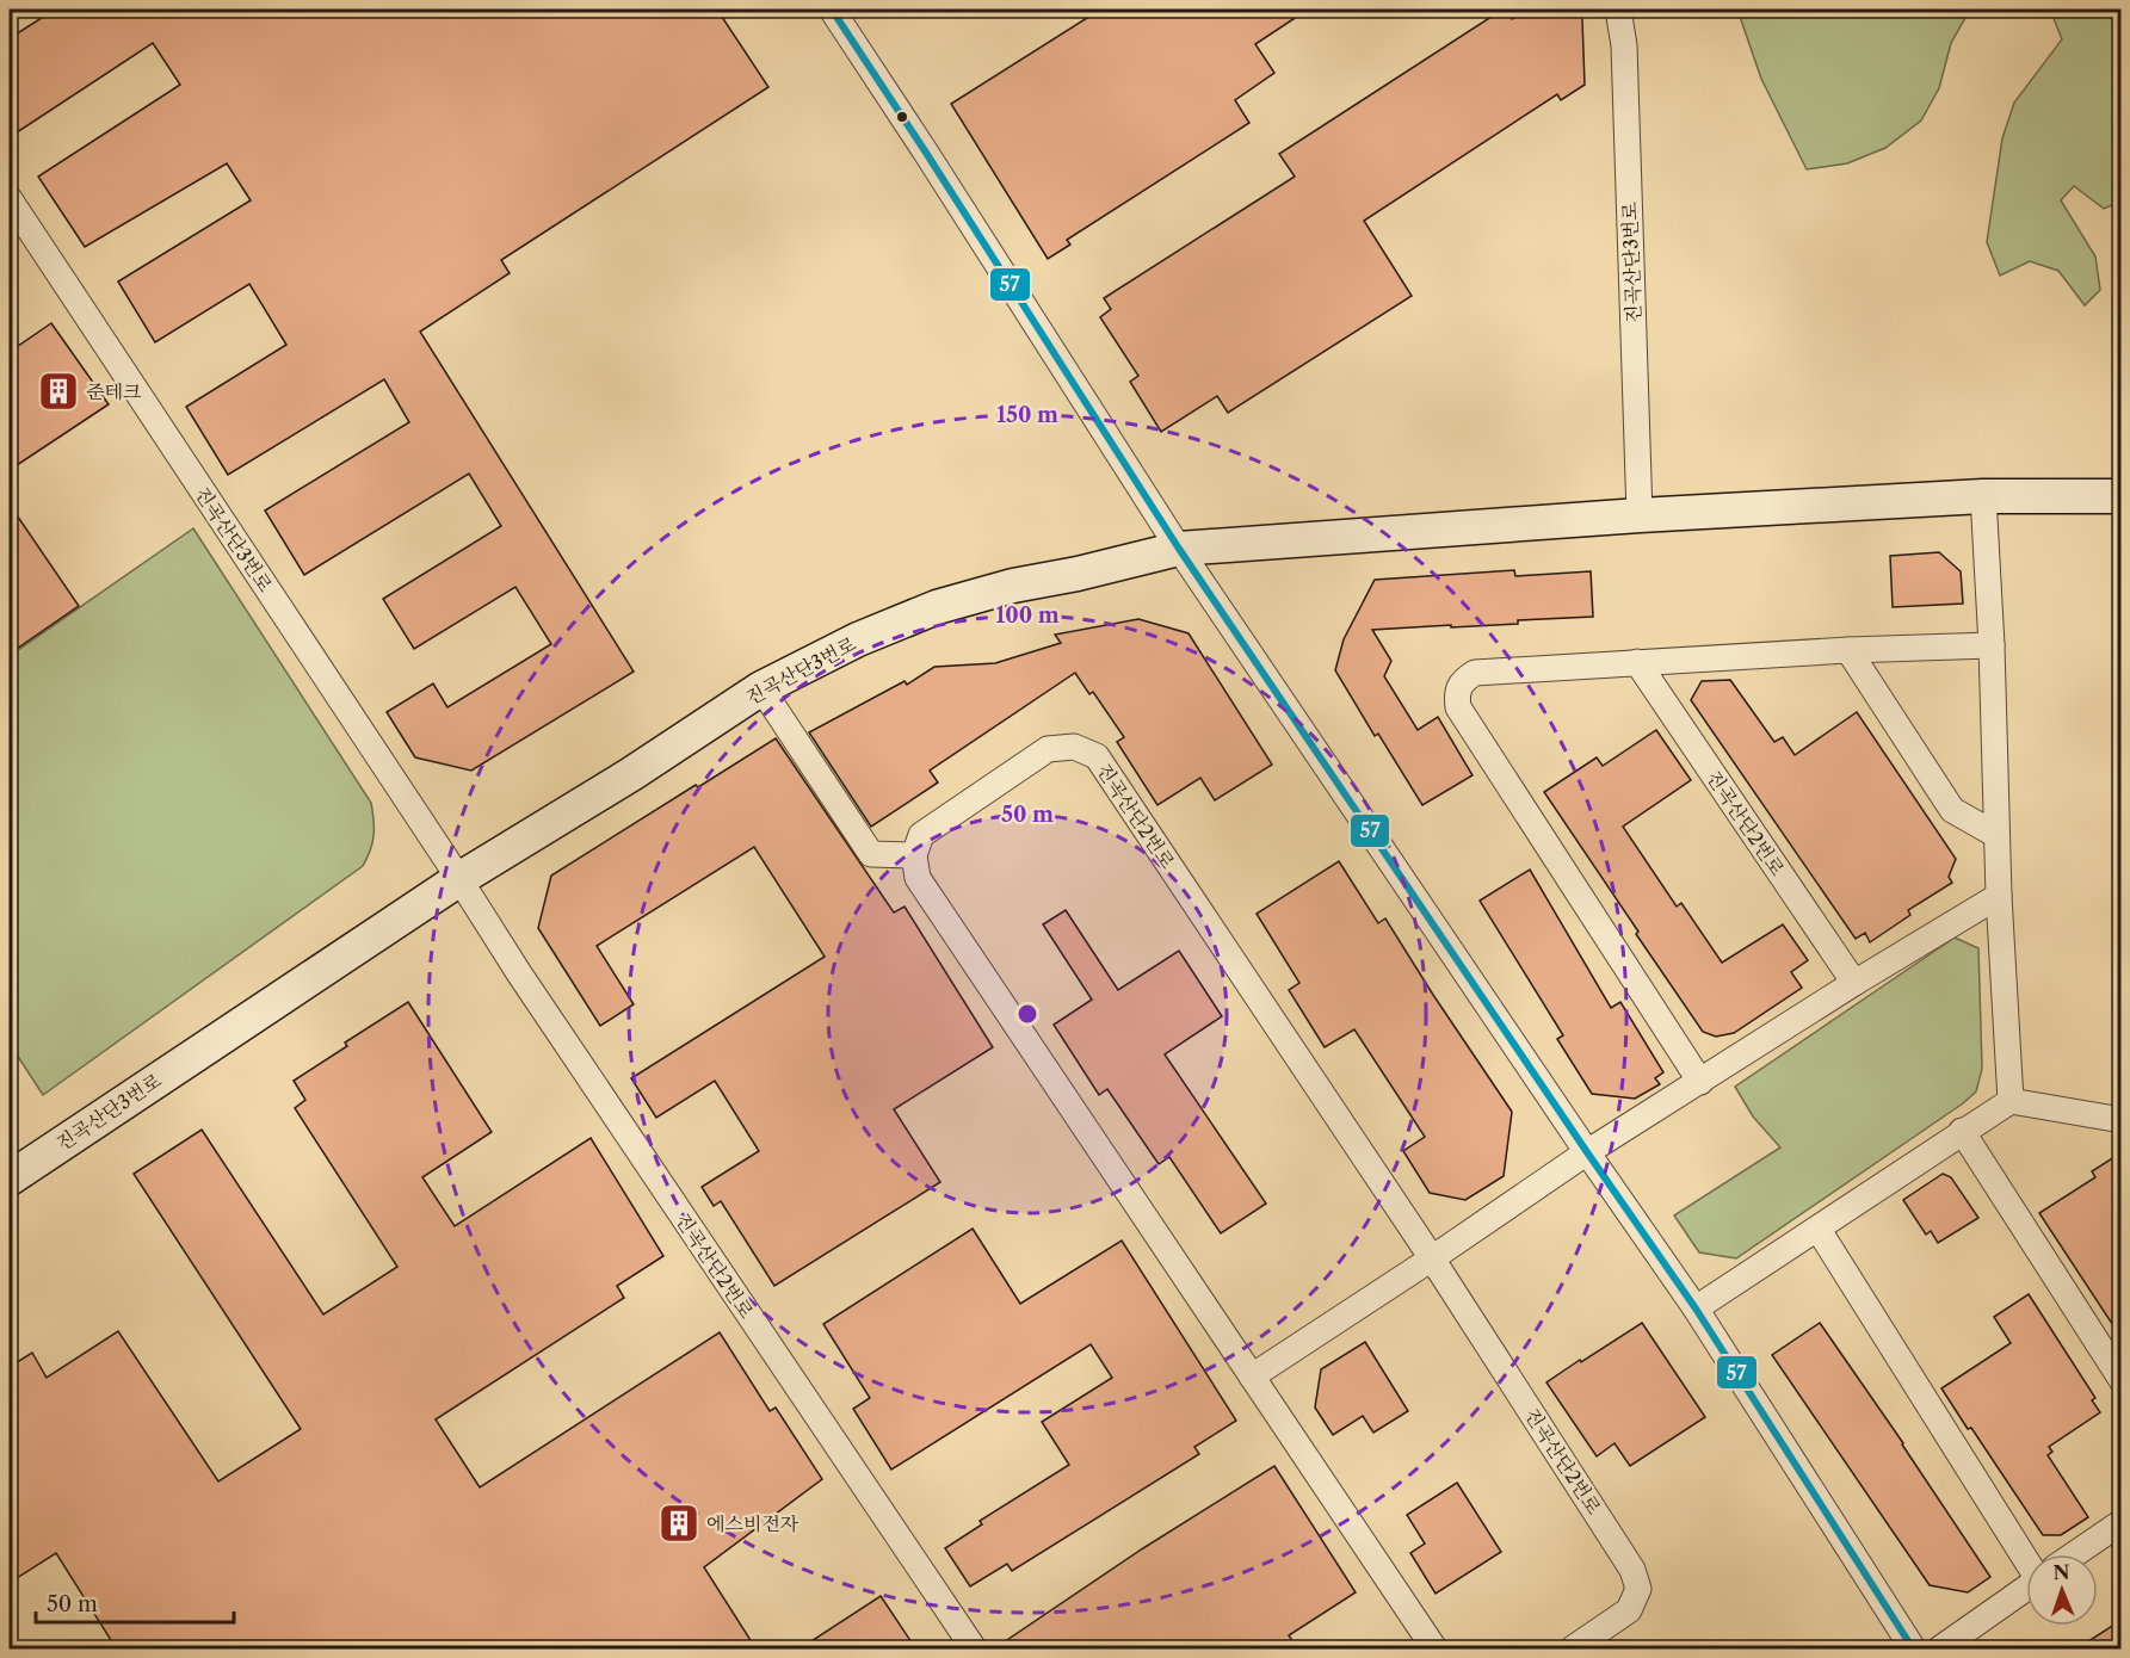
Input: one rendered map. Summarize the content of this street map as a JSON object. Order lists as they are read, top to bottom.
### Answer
{
  "streets": {
    "street": ["진곡산단3번로", "진곡산단2번로"]
  },
  "crossings": [
    ["진곡산단3번로", "진곡산단2번로"]
  ],
  "places": {
    "building": ["준테크", "에스비전자"]
  },
  "lines": ["transit line 57"],
  "scale_bar": "50 m",
  "north": "top",
  "rings": ["150 m", "100 m", "50 m"]
}
